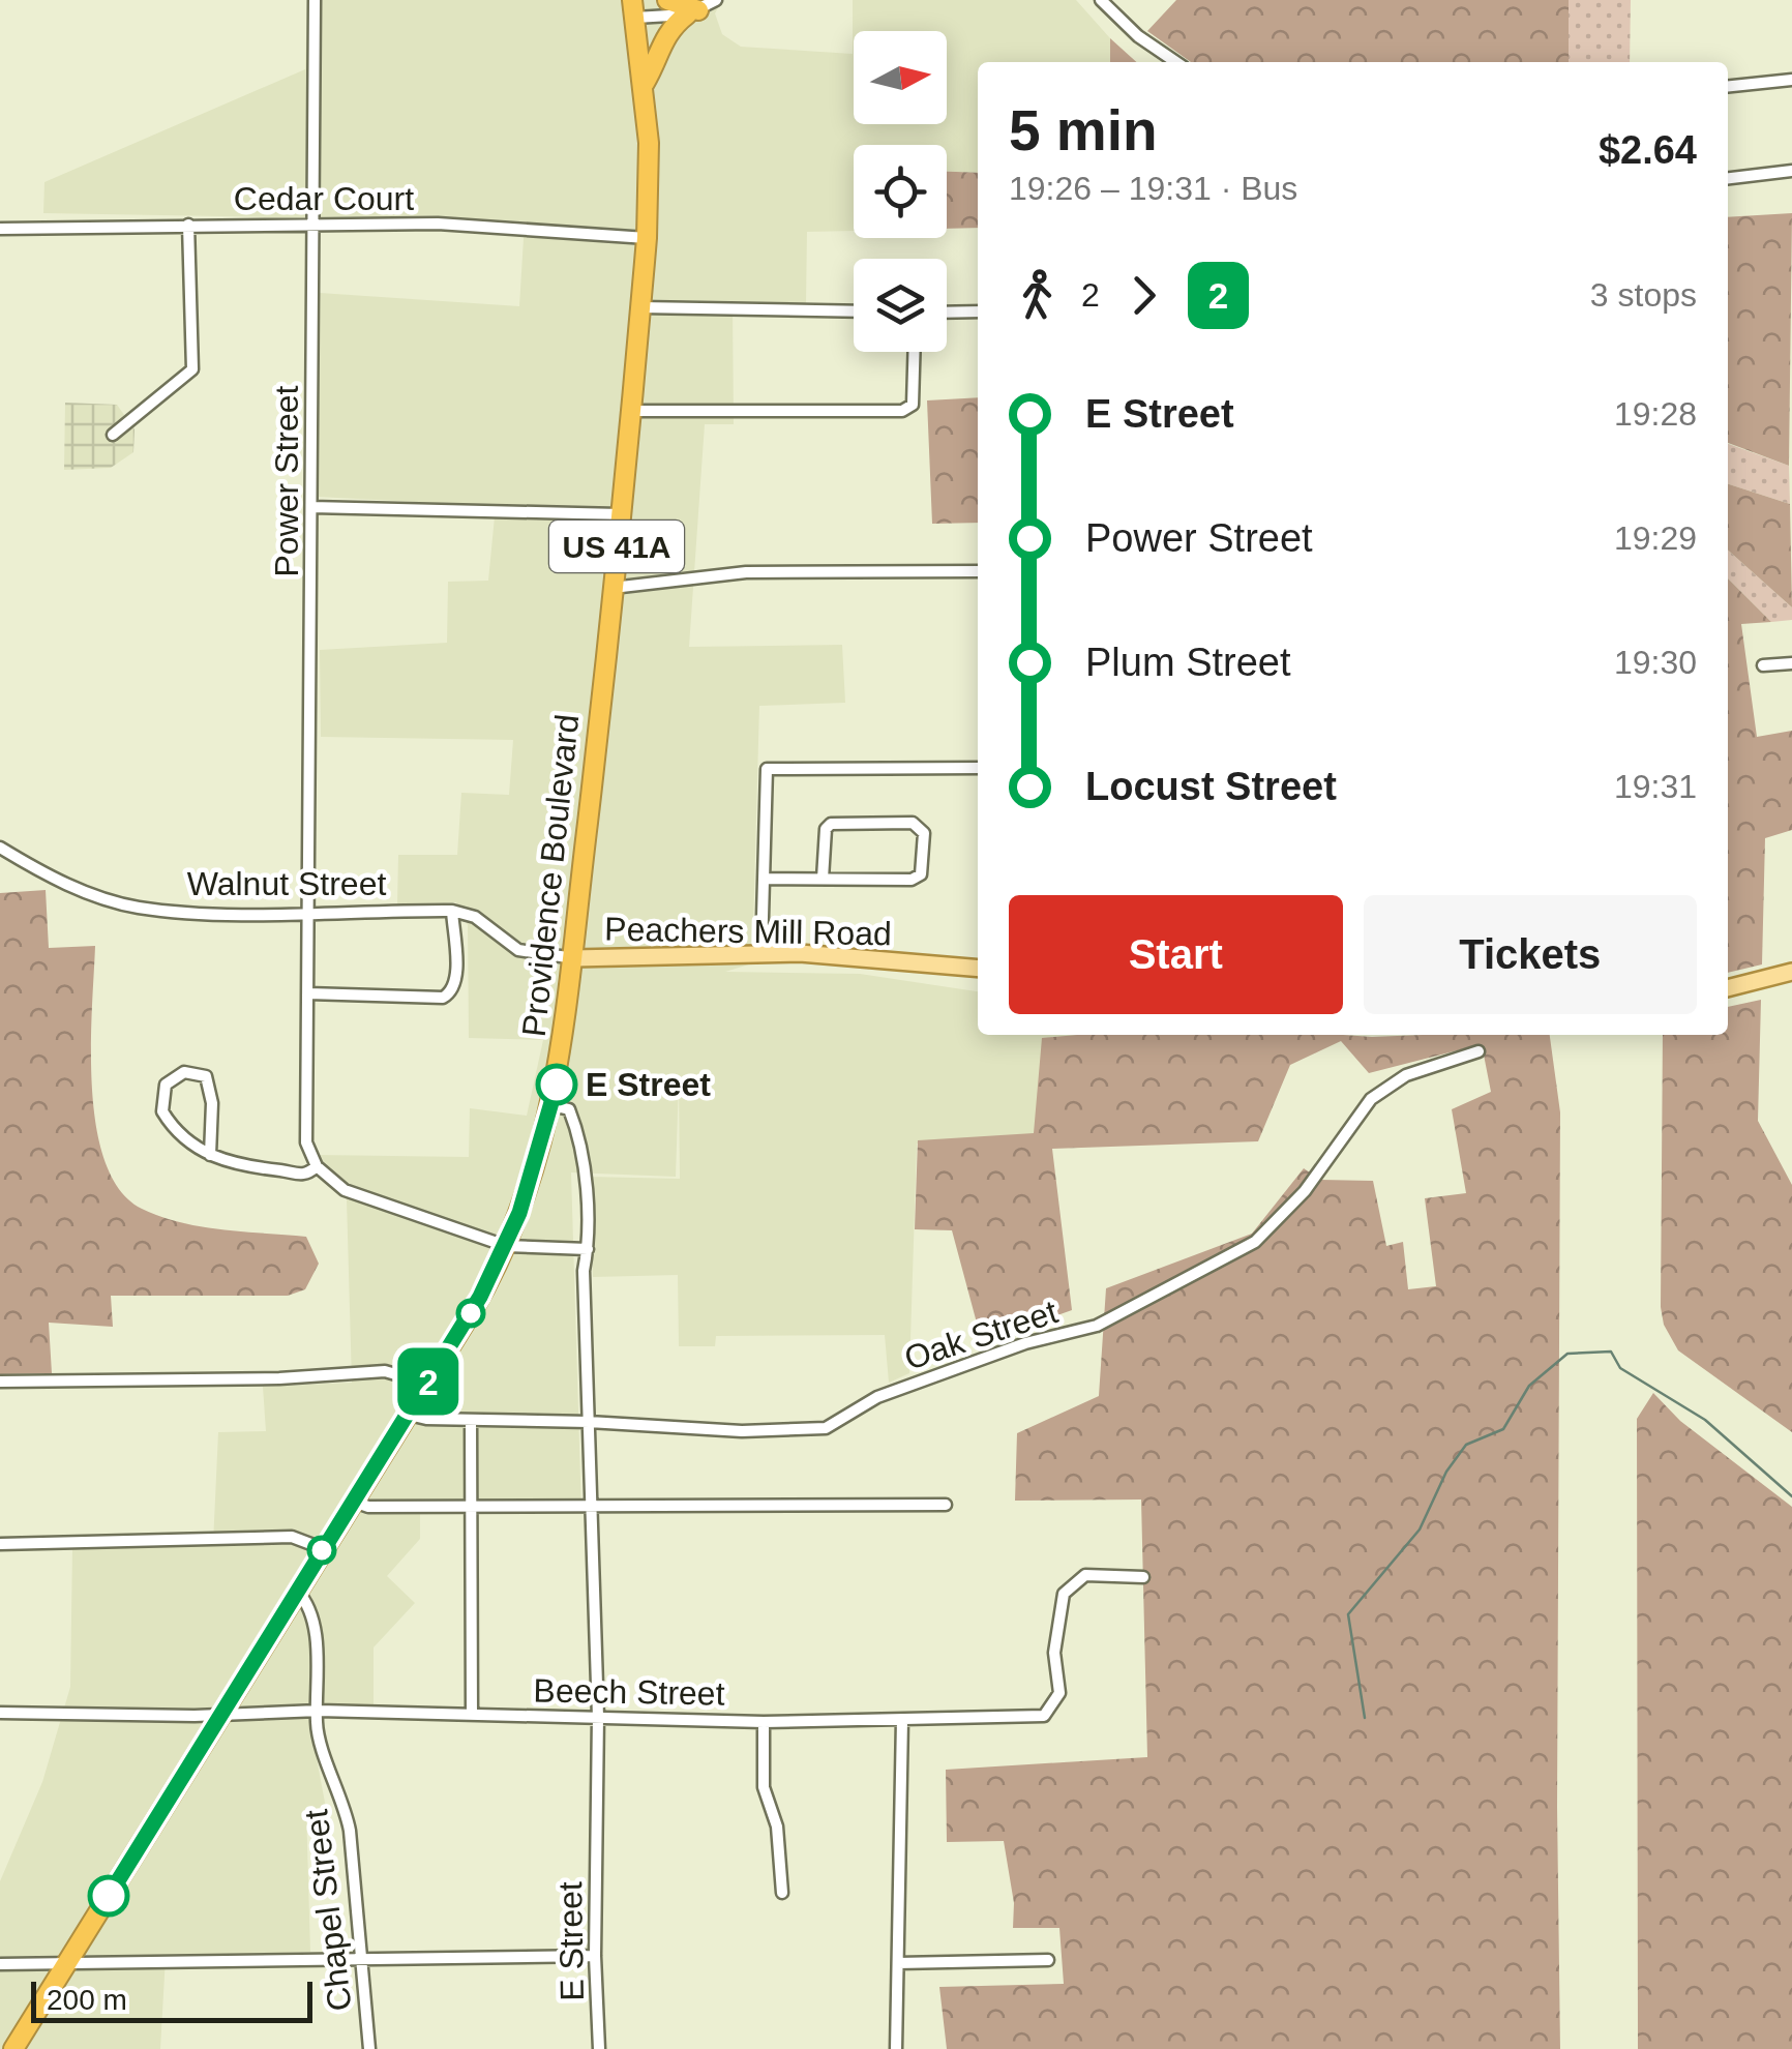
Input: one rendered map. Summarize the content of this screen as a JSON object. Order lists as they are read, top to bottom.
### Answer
{
  "streets": {
    "highway": ["US 41A", "Providence Boulevard"],
    "main road": ["Peachers Mill Road"],
    "street": [
      "Cedar Court",
      "Power Street",
      "Walnut Street",
      "Oak Street",
      "Beech Street",
      "Chapel Street",
      "E Street"
    ]
  },
  "crossings": [
    ["Cedar Court", "Power Street"],
    ["Cedar Court", "Providence Boulevard"],
    ["Power Street", "Walnut Street"],
    ["Providence Boulevard", "Walnut Street"],
    ["Providence Boulevard", "Peachers Mill Road"],
    ["Providence Boulevard", "Oak Street"],
    ["Providence Boulevard", "Beech Street"],
    ["Providence Boulevard", "Chapel Street"],
    ["Providence Boulevard", "E Street"],
    ["Walnut Street", "Peachers Mill Road"],
    ["Oak Street", "E Street"],
    ["Beech Street", "Chapel Street"],
    ["Beech Street", "E Street"]
  ],
  "places": ["E Street"],
  "lines": ["bus line 2"],
  "scale_bar": "200 m",
  "north": "right",
  "page": {
    "on_map": "2",
    "heading": ["5 min", "19:26 – 19:31 · Bus", "$2.64"],
    "legs": ["2", "2", "3 stops"],
    "list": [
      {
        "name": "E Street",
        "value": "19:28"
      },
      {
        "name": "Power Street",
        "value": "19:29"
      },
      {
        "name": "Plum Street",
        "value": "19:30"
      },
      {
        "name": "Locust Street",
        "value": "19:31"
      }
    ],
    "buttons": ["Start", "Tickets"],
    "scale": "200 m"
  }
}
